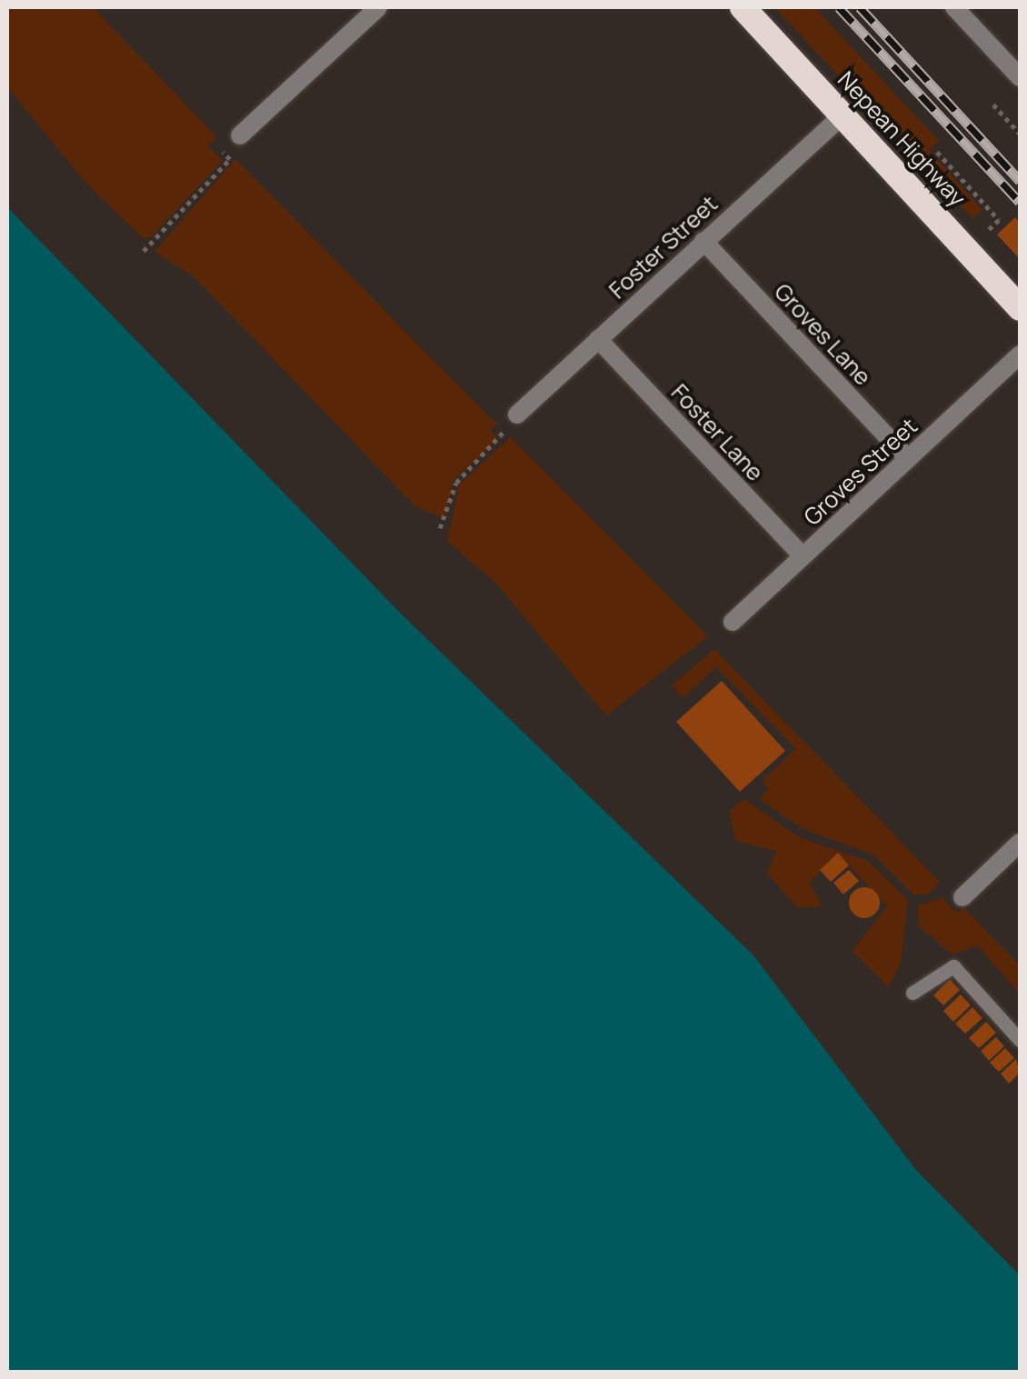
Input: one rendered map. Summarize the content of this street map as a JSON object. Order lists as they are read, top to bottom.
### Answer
{
  "streets": {
    "highway": ["Nepean Highway"],
    "street": [
      "Foster Street",
      "Groves Lane",
      "Foster Lane",
      "Groves Street"
    ]
  },
  "crossings": [
    ["Nepean Highway", "Foster Street"],
    ["Foster Street", "Groves Lane"],
    ["Foster Street", "Foster Lane"],
    ["Groves Lane", "Groves Street"],
    ["Foster Lane", "Groves Street"]
  ]
}
